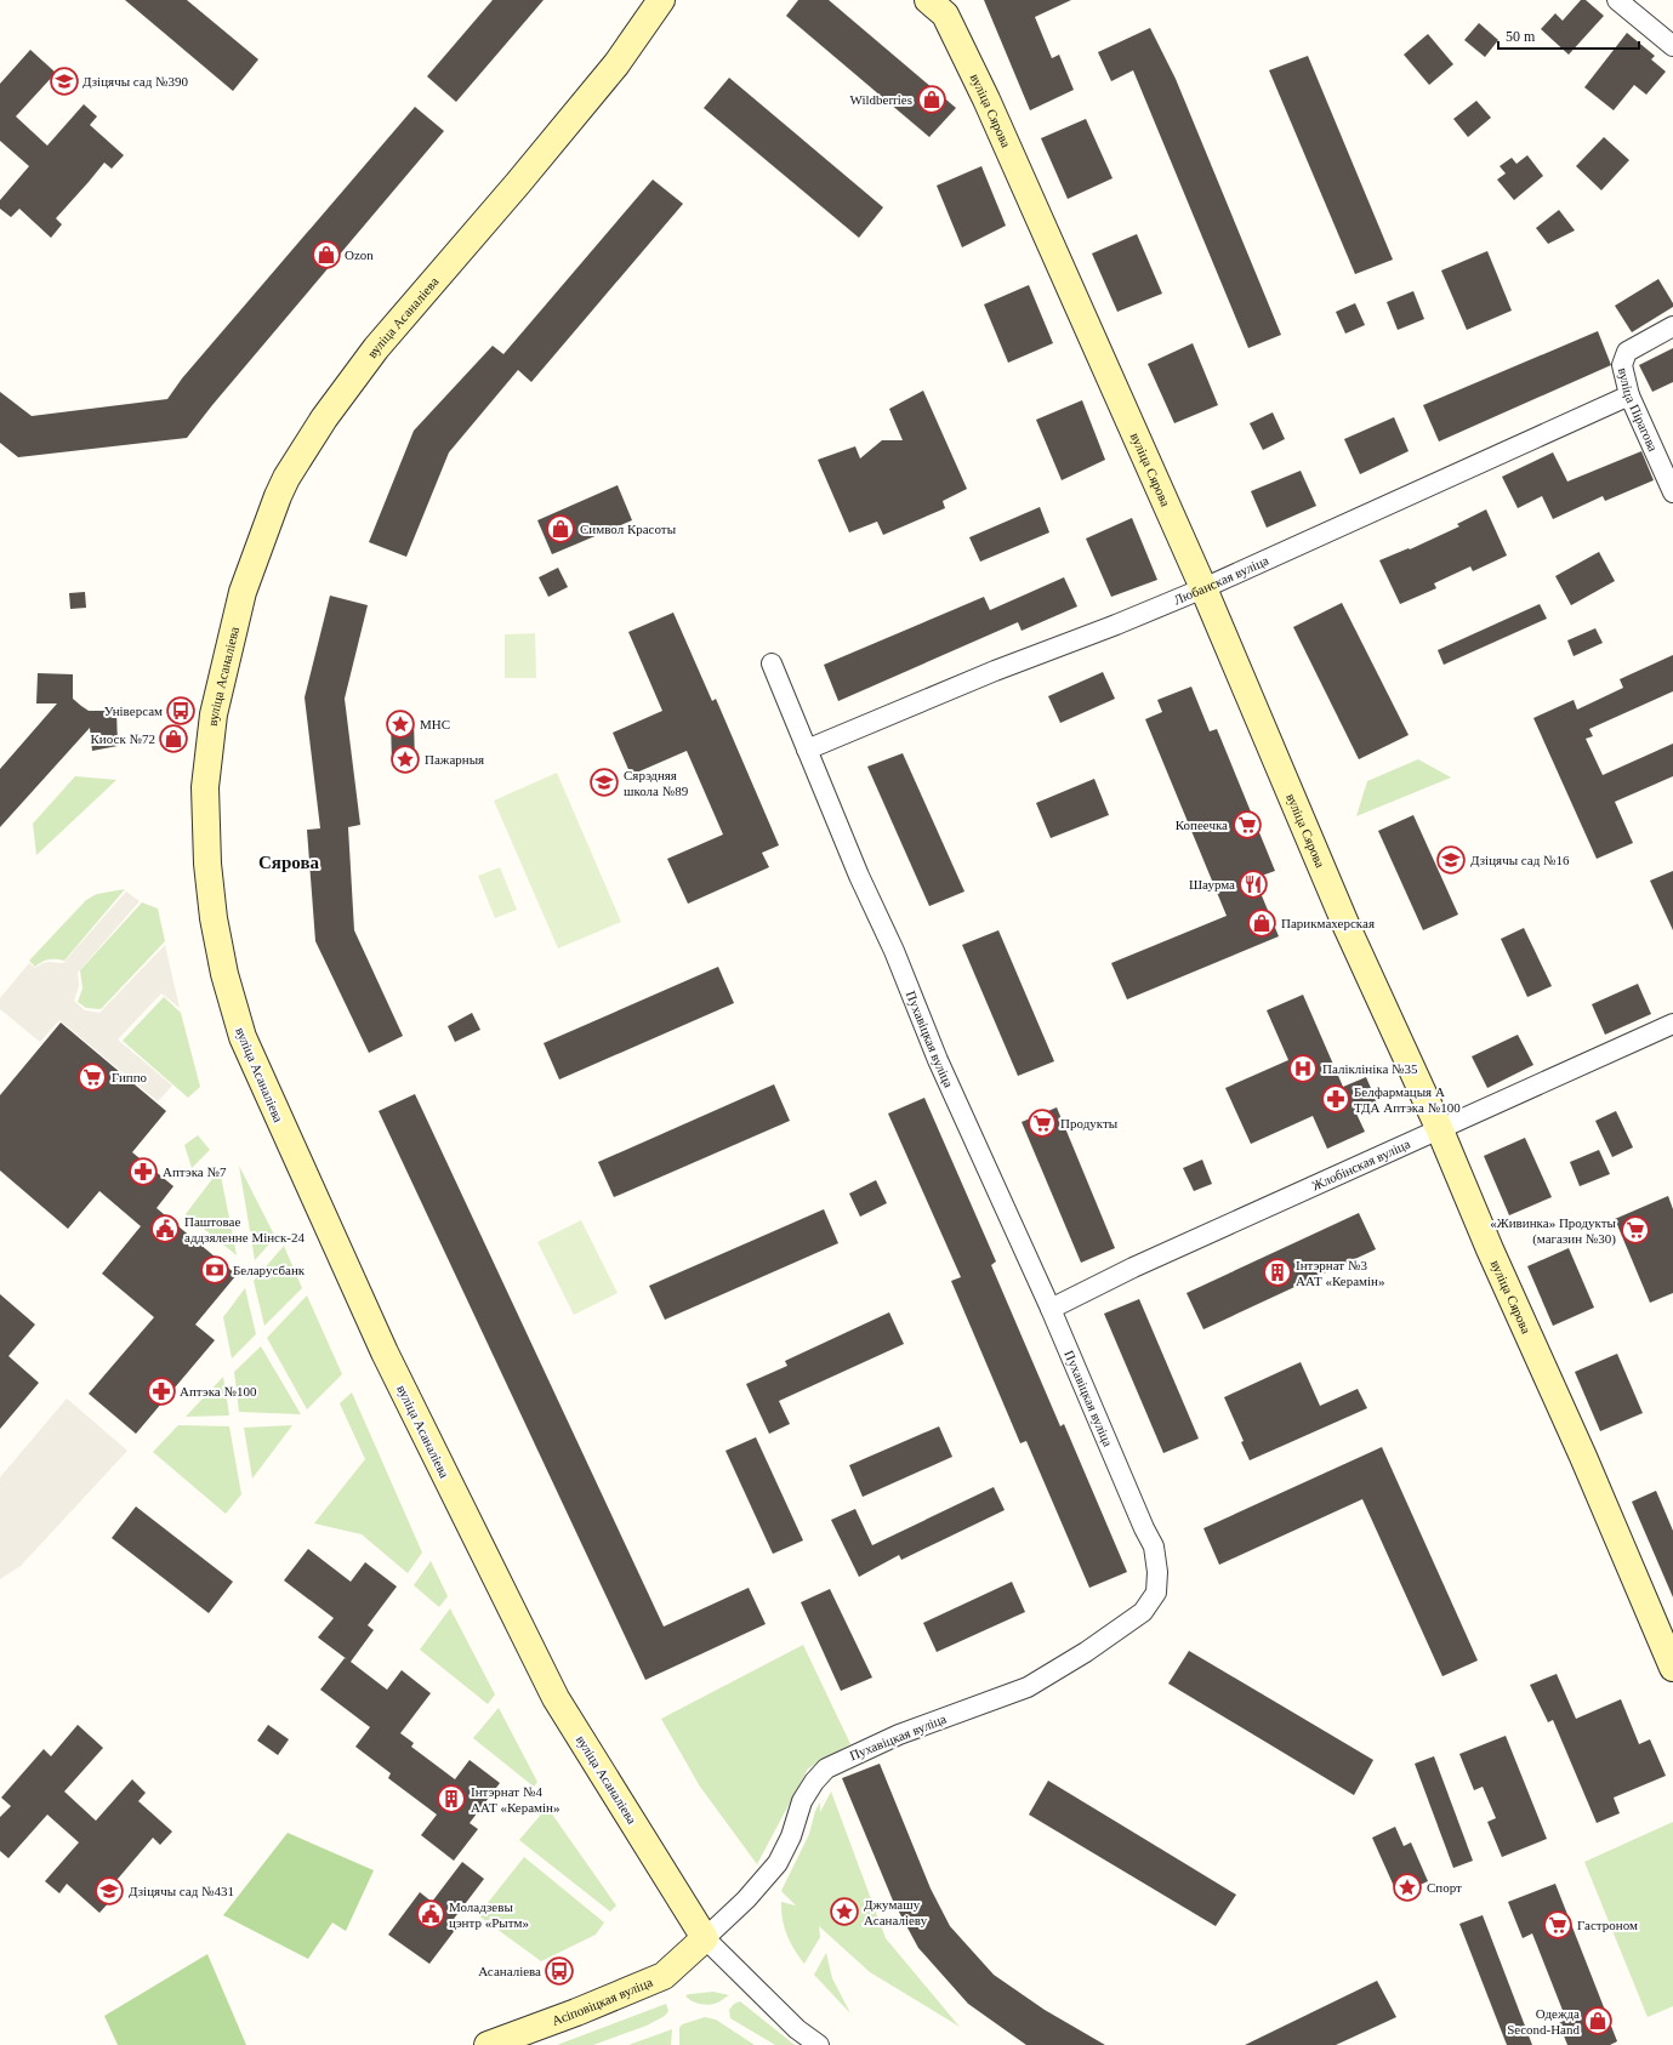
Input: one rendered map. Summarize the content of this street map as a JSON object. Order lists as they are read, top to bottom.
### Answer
{
  "streets": {
    "main road": ["вуліца Сярова", "вуліца Асаналіева", "Асіповіцкая вуліца"],
    "street": [
      "вуліца Пірагова",
      "Любанская вуліца",
      "Пухавіцкая вуліца",
      "Жлобінская вуліца"
    ]
  },
  "crossings": [
    ["вуліца Сярова", "Любанская вуліца"],
    ["вуліца Сярова", "Жлобінская вуліца"],
    ["вуліца Асаналіева", "Пухавіцкая вуліца"],
    ["вуліца Асаналіева", "Асіповіцкая вуліца"],
    ["вуліца Пірагова", "Любанская вуліца"],
    ["Любанская вуліца", "Пухавіцкая вуліца"],
    ["Пухавіцкая вуліца", "Жлобінская вуліца"],
    ["Пухавіцкая вуліца", "Асіповіцкая вуліца"]
  ],
  "districts": ["Сярова"],
  "places": {
    "school or university": [
      "Дзіцячы сад №390",
      "Сярэдняя школа №89",
      "Дзіцячы сад №16",
      "Дзіцячы сад №431"
    ],
    "shop": [
      "Wildberries",
      "Ozon",
      "Символ Красоты",
      "Киоск №72",
      "Парикмахерская",
      "Одежда Second-Hand"
    ],
    "bus stop": ["Універсам", "Асаналіева"],
    "place": [
      "МНС",
      "Пажарныя",
      "Спорт",
      "Джумашу Асаналіеву"
    ],
    "supermarket": [
      "Копеечка",
      "Гиппо",
      "Продукты",
      "«Живинка» Продукты (магазин №30)",
      "Гастроном"
    ],
    "restaurant": ["Шаурма"],
    "hospital": ["Паліклініка №35"],
    "pharmacy": ["Белфармацыя А ТДА Аптэка №100", "Аптэка №7", "Аптэка №100"],
    "public building": ["Паштовае аддзяленне Мінск-24", "Моладзевы цэнтр «Рытм»"],
    "bank": ["Беларусбанк"],
    "building": ["Інтэрнат №3 ААТ «Керамін»", "Інтэрнат №4 ААТ «Керамін»"]
  },
  "scale_bar": "50 m"
}
